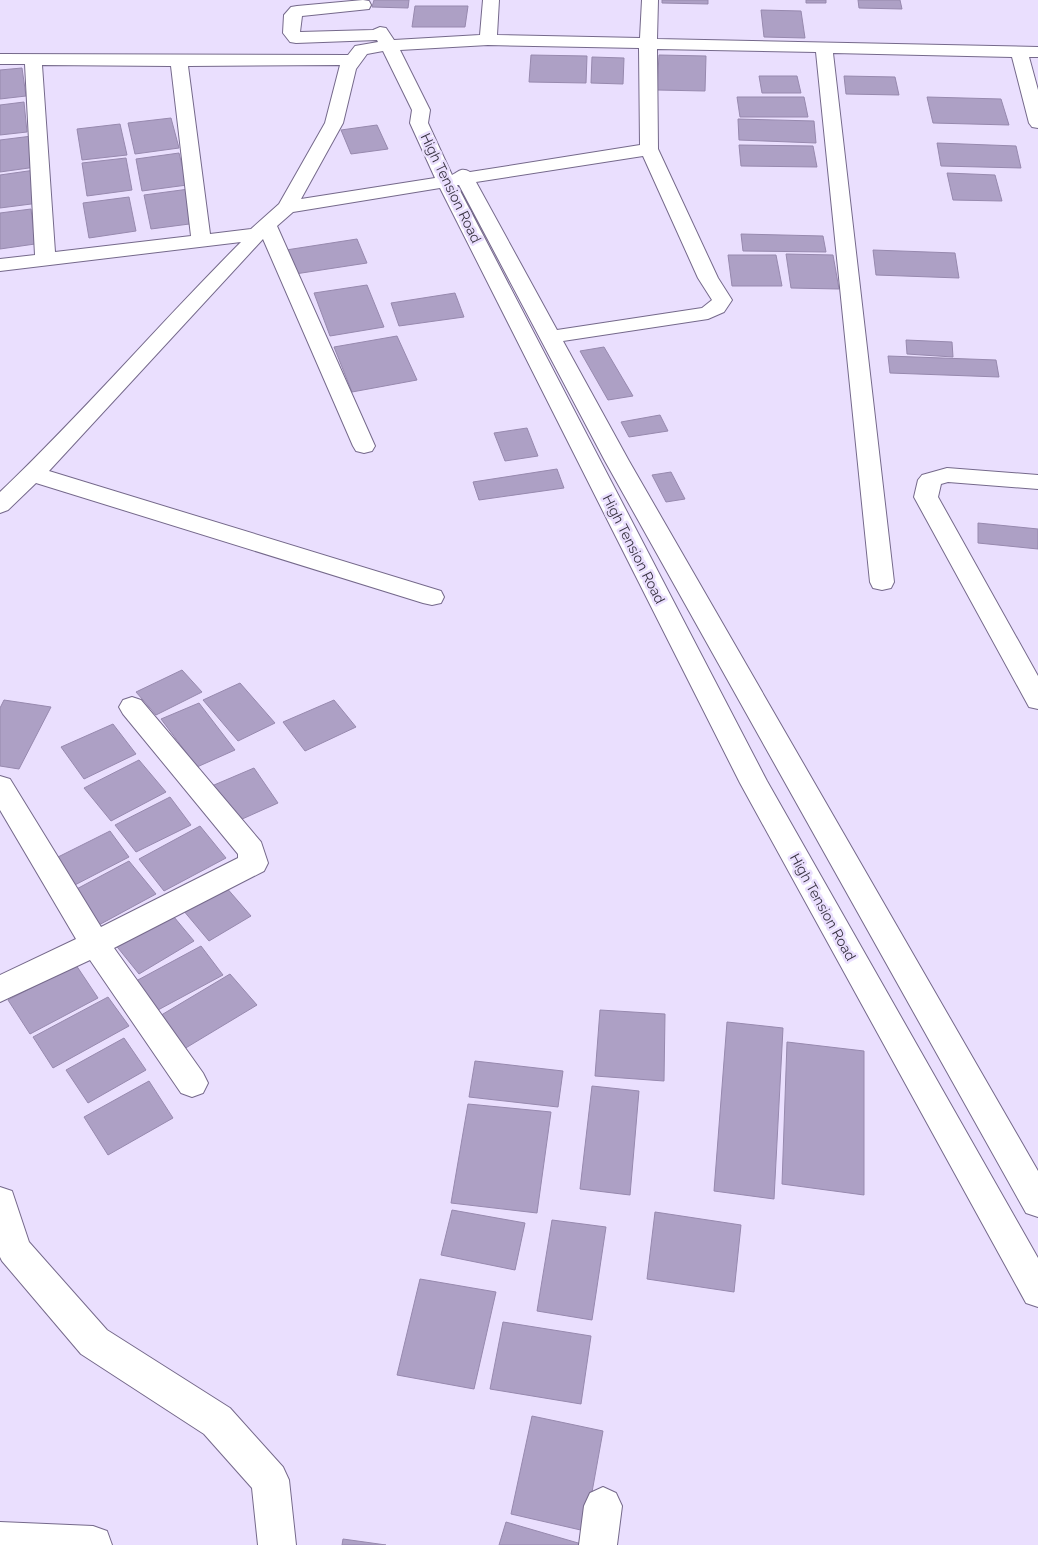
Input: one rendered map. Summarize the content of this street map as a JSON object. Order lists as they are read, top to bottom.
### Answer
{
  "streets": {
    "street": ["High Tension Road"]
  }
}
